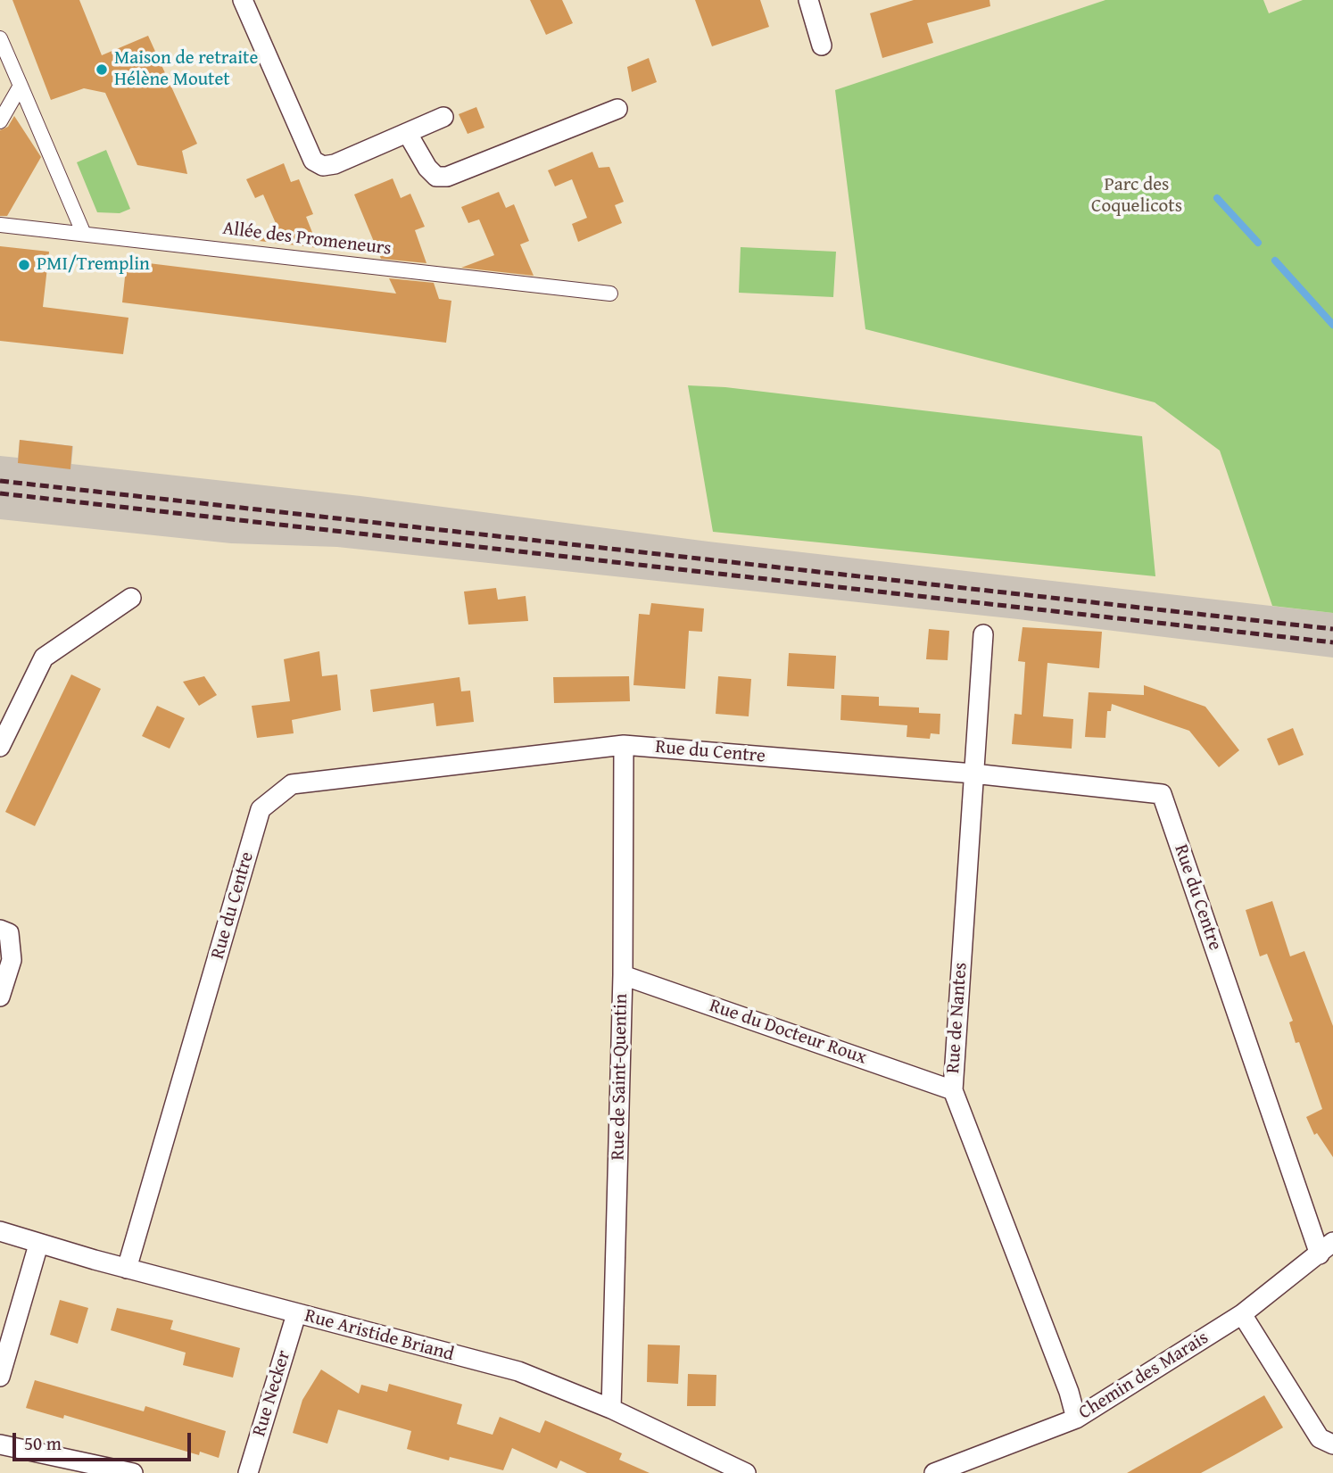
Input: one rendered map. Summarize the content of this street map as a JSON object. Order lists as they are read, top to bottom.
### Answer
{
  "streets": {
    "street": [
      "Allée des Promeneurs",
      "Rue du Centre",
      "Rue de Nantes",
      "Rue du Docteur Roux",
      "Rue de Saint-Quentin",
      "Rue Aristide Briand",
      "Chemin des Marais",
      "Rue Necker"
    ]
  },
  "crossings": [
    ["Rue du Centre", "Rue de Nantes"],
    ["Rue du Centre", "Rue de Saint-Quentin"],
    ["Rue du Centre", "Rue Aristide Briand"],
    ["Rue du Centre", "Chemin des Marais"],
    ["Rue de Nantes", "Rue du Docteur Roux"],
    ["Rue de Nantes", "Chemin des Marais"],
    ["Rue du Docteur Roux", "Rue de Saint-Quentin"],
    ["Rue de Saint-Quentin", "Rue Aristide Briand"],
    ["Rue Aristide Briand", "Rue Necker"]
  ],
  "parks": ["Parc des Coquelicots"],
  "places": ["Maison de retraite Hélène Moutet", "PMI/Tremplin"],
  "scale_bar": "50 m"
}
